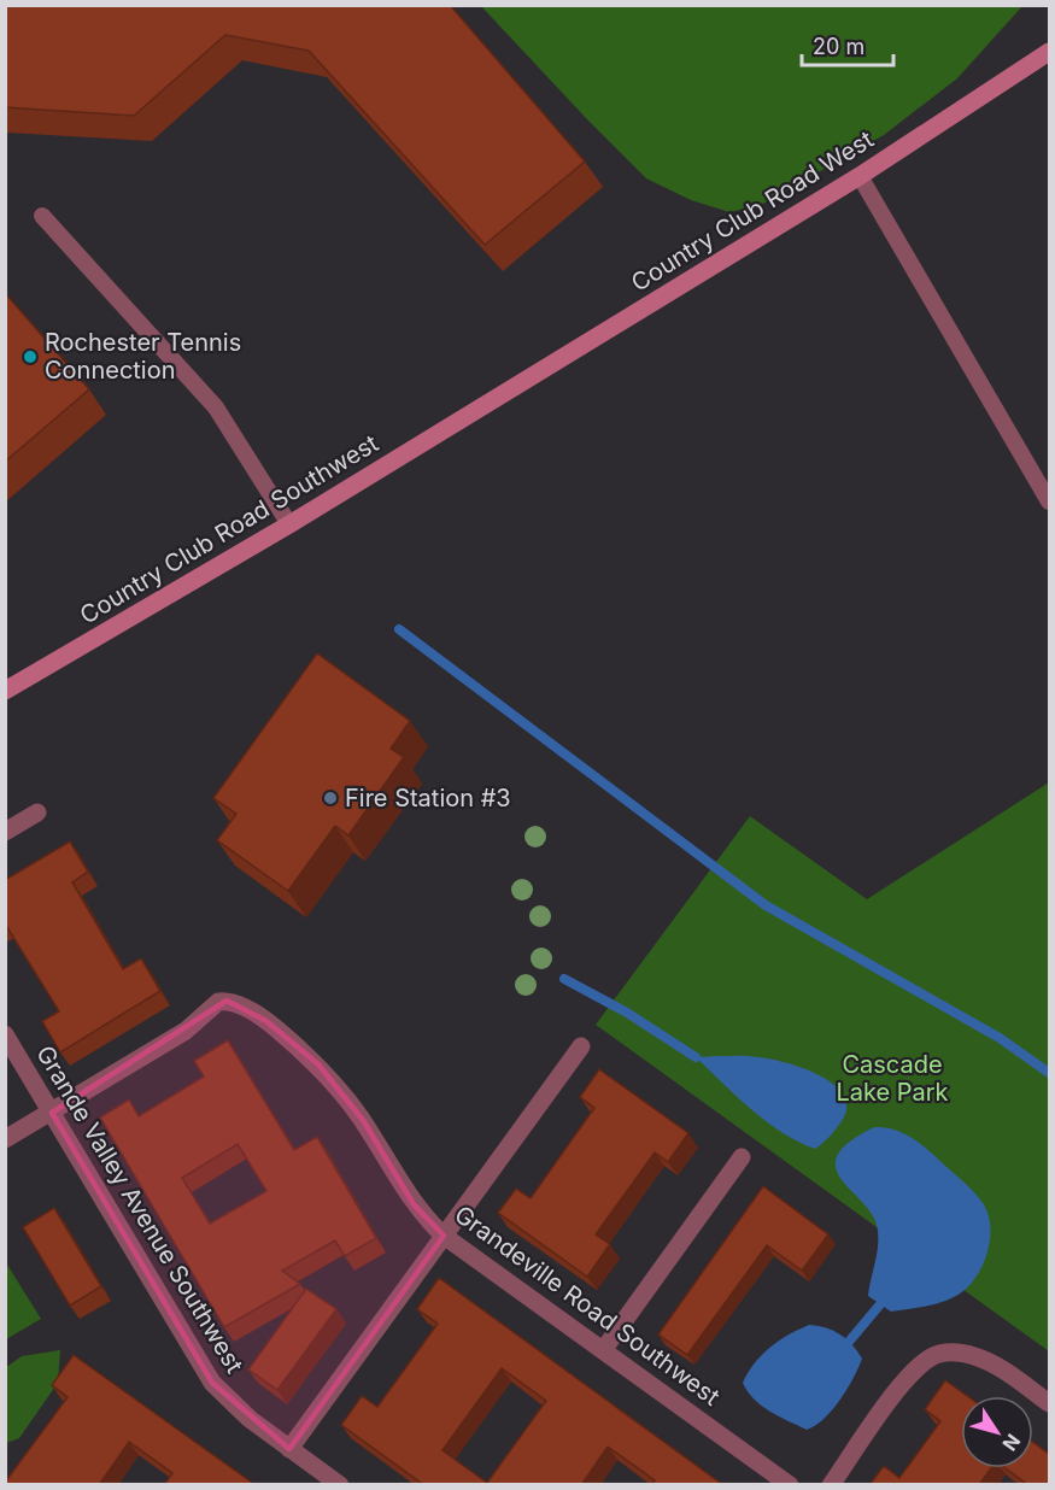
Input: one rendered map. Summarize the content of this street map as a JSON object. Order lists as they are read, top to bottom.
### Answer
{
  "streets": {
    "main road": ["Country Club Road West", "Country Club Road Southwest"],
    "street": ["Grande Valley Avenue Southwest", "Grandeville Road Southwest"]
  },
  "crossings": [
    ["Country Club Road West", "Country Club Road Southwest"],
    ["Grande Valley Avenue Southwest", "Grandeville Road Southwest"]
  ],
  "parks": ["Cascade Lake Park"],
  "places": ["Rochester Tennis Connection", "Fire Station #3"],
  "scale_bar": "20 m",
  "north": "bottom right"
}
